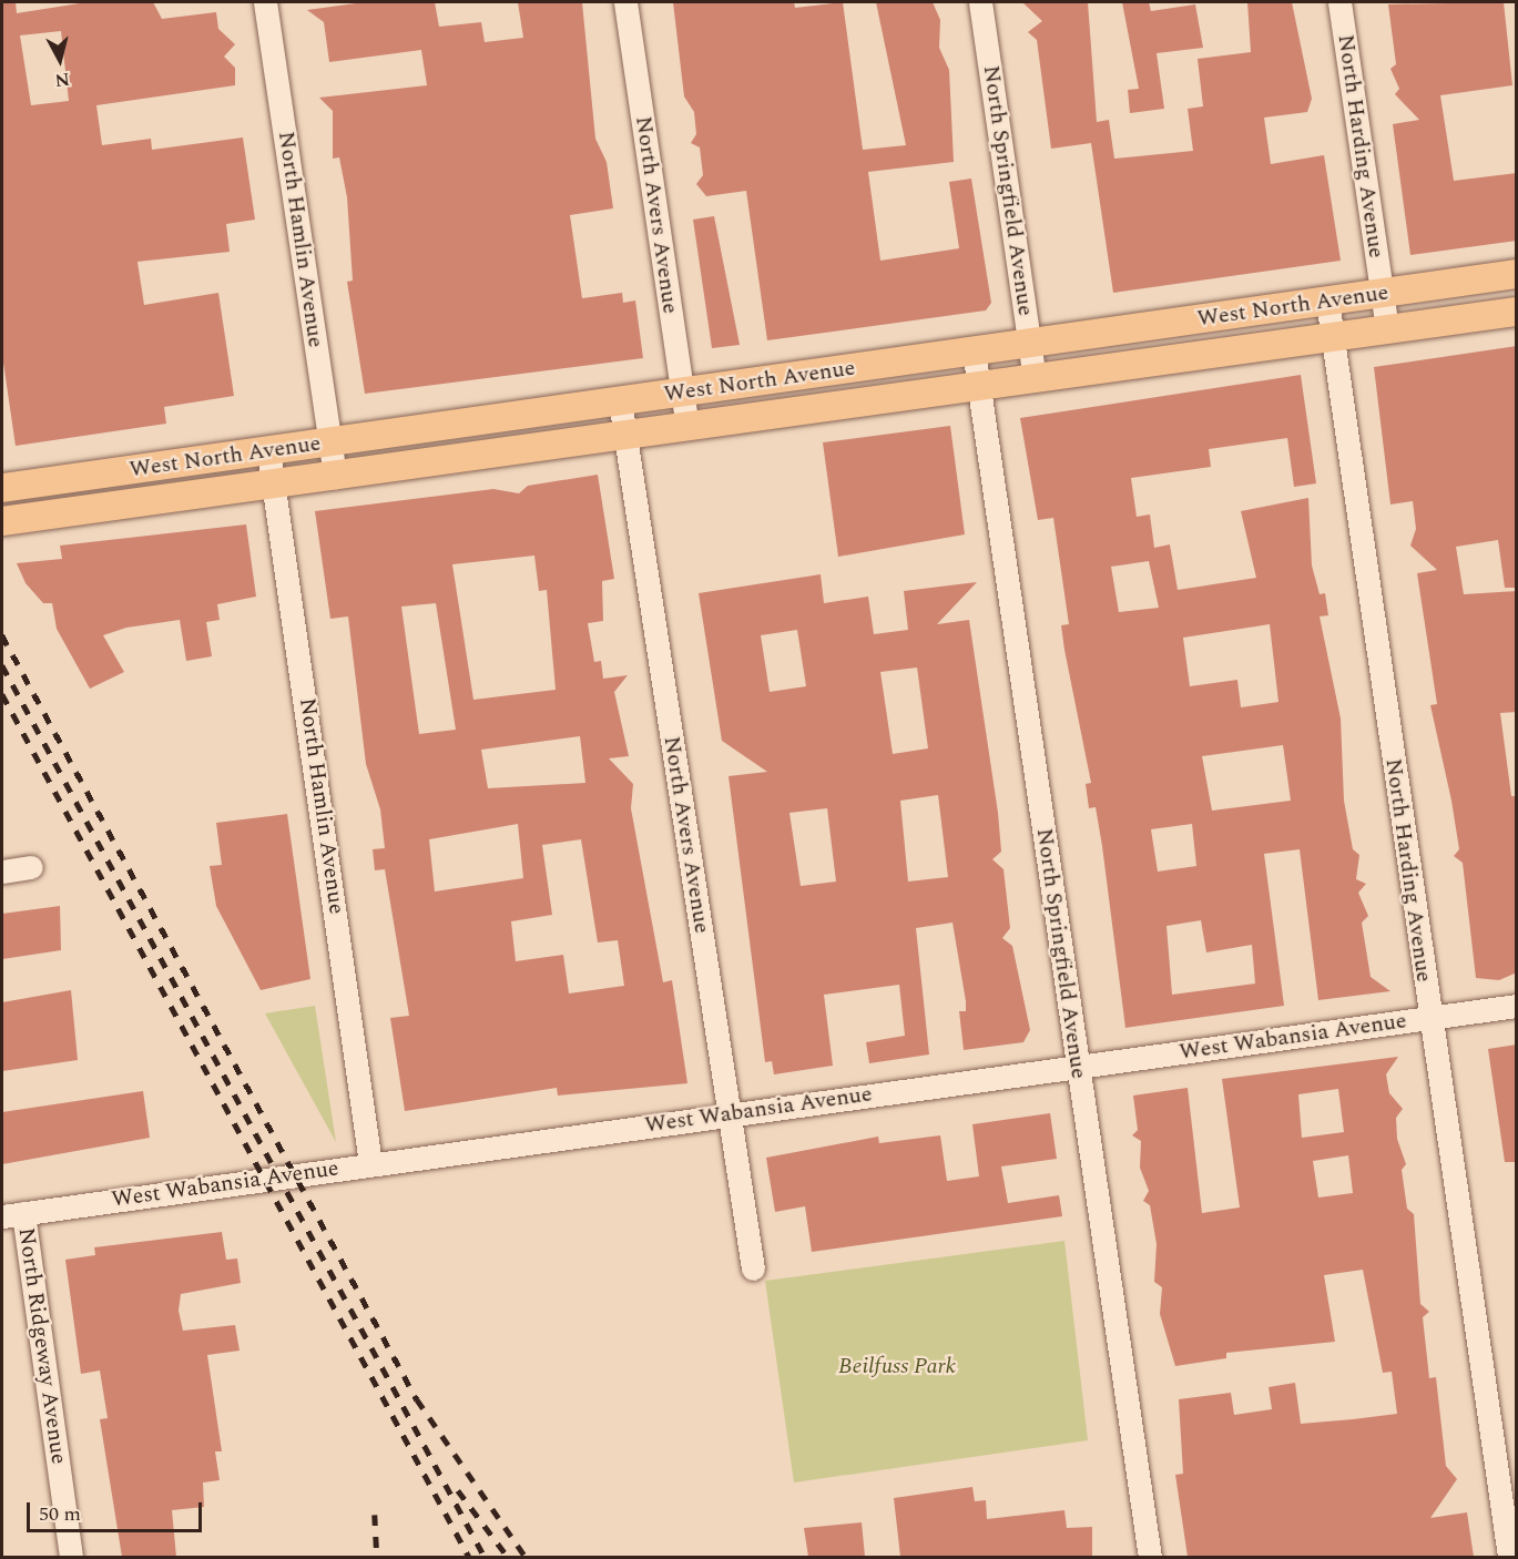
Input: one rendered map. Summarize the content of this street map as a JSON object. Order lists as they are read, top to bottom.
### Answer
{
  "streets": {
    "main road": ["West North Avenue"],
    "street": [
      "North Harding Avenue",
      "North Springfield Avenue",
      "North Avers Avenue",
      "North Hamlin Avenue",
      "West Wabansia Avenue",
      "North Ridgeway Avenue"
    ]
  },
  "crossings": [
    ["North Harding Avenue", "West North Avenue"],
    ["North Harding Avenue", "West Wabansia Avenue"],
    ["North Springfield Avenue", "West North Avenue"],
    ["North Springfield Avenue", "West Wabansia Avenue"],
    ["North Avers Avenue", "West North Avenue"],
    ["North Avers Avenue", "West Wabansia Avenue"],
    ["North Hamlin Avenue", "West North Avenue"],
    ["North Hamlin Avenue", "West Wabansia Avenue"],
    ["West Wabansia Avenue", "North Ridgeway Avenue"]
  ],
  "parks": ["Beilfuss Park"],
  "scale_bar": "50 m",
  "north": "bottom"
}
